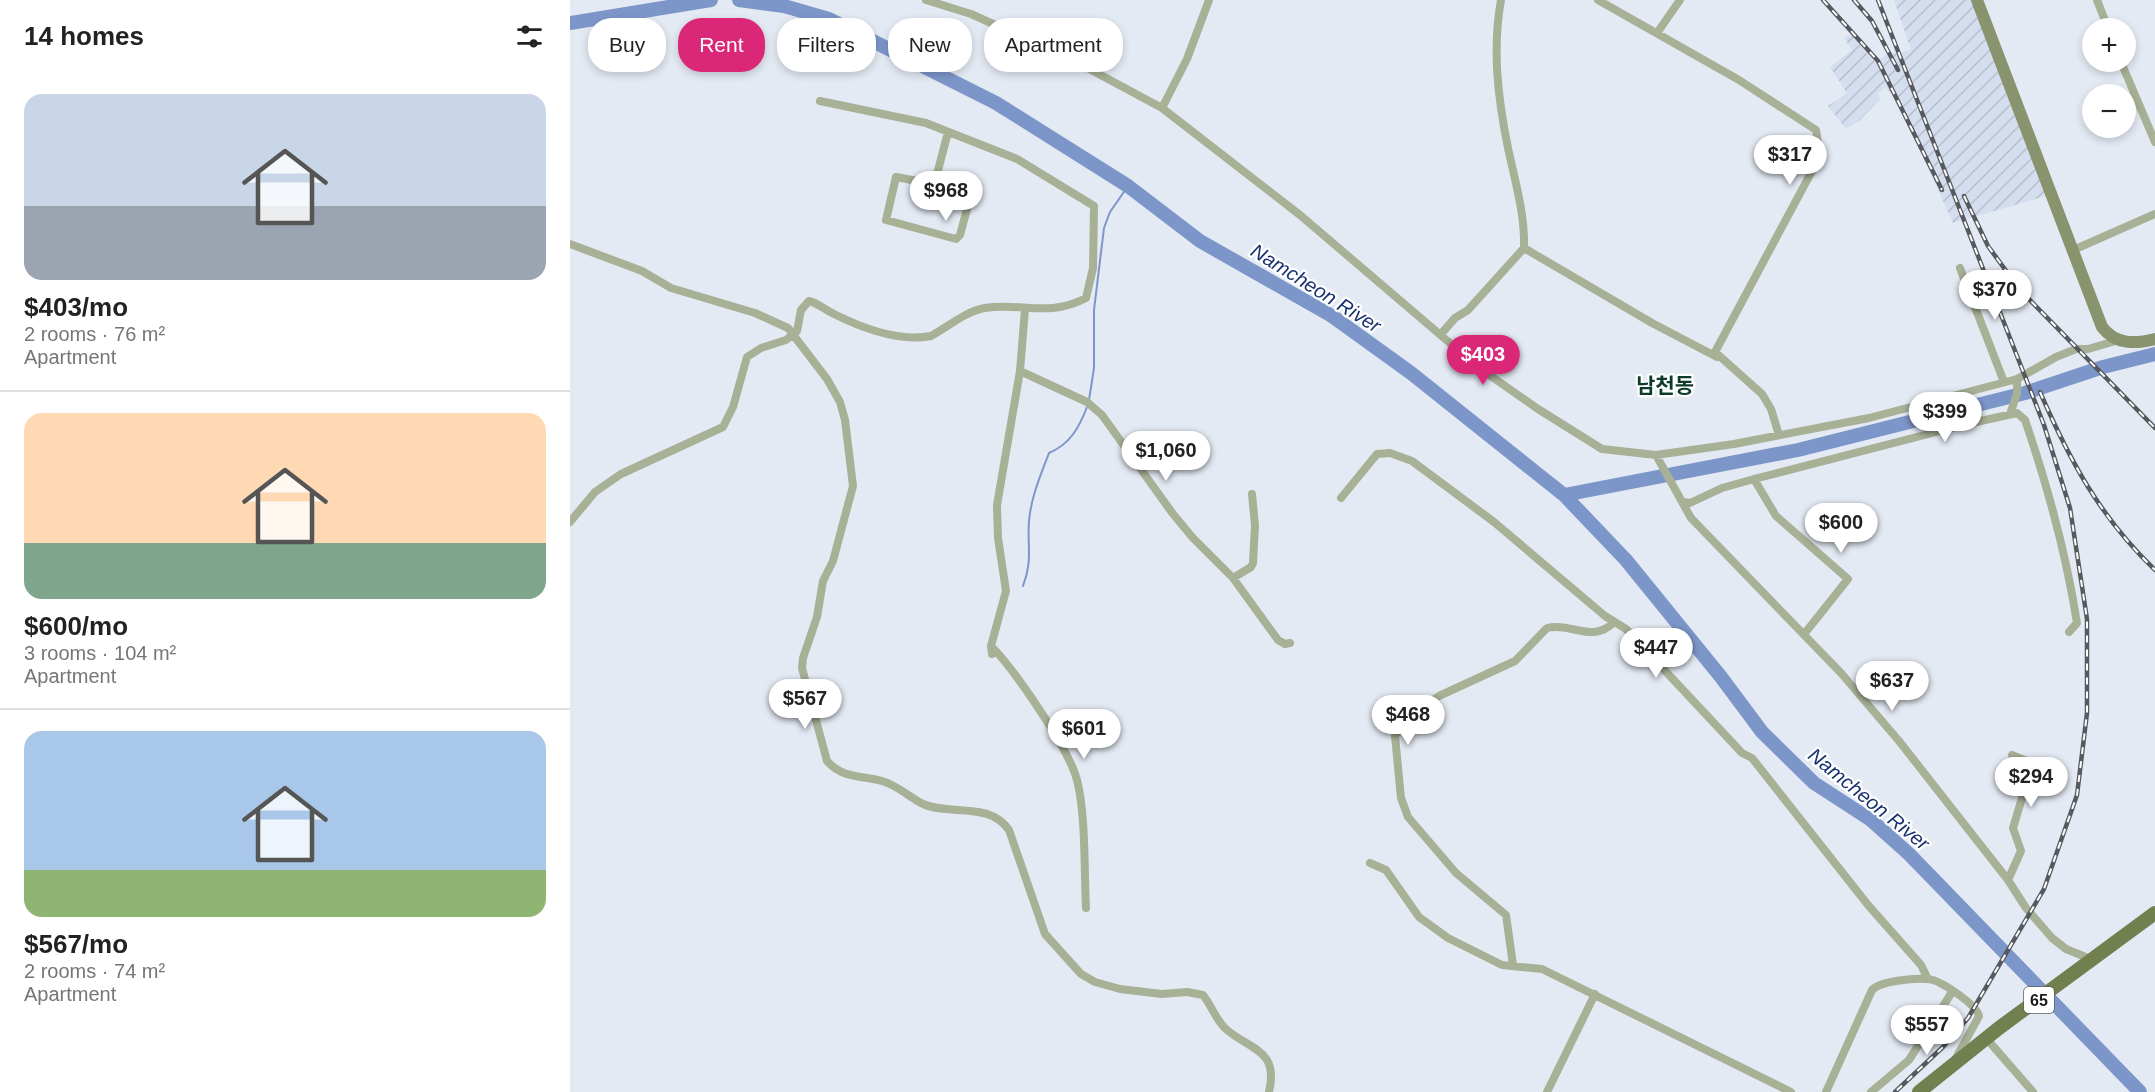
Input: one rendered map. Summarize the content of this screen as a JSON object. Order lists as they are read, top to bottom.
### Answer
{
  "streets": {
    "main road": ["65"]
  },
  "districts": ["남천동"],
  "water": ["Namcheon River"],
  "page": {
    "heading": "14 homes",
    "map_buttons": ["+", "−"],
    "chip": [
      "Buy",
      "Rent",
      "Filters",
      "New",
      "Apartment"
    ],
    "list": [
      {
        "name": "$403/mo",
        "note": "2 rooms · 76 m² · Apartment"
      },
      {
        "name": "$600/mo",
        "note": "3 rooms · 104 m² · Apartment"
      },
      {
        "name": "$567/mo",
        "note": "2 rooms · 74 m² · Apartment"
      }
    ],
    "price": [
      "$317",
      "$968",
      "$370",
      "$403",
      "$399",
      "$1,060",
      "$600",
      "$447",
      "$637",
      "$567",
      "$468",
      "$601",
      "$294",
      "$557"
    ]
  }
}
